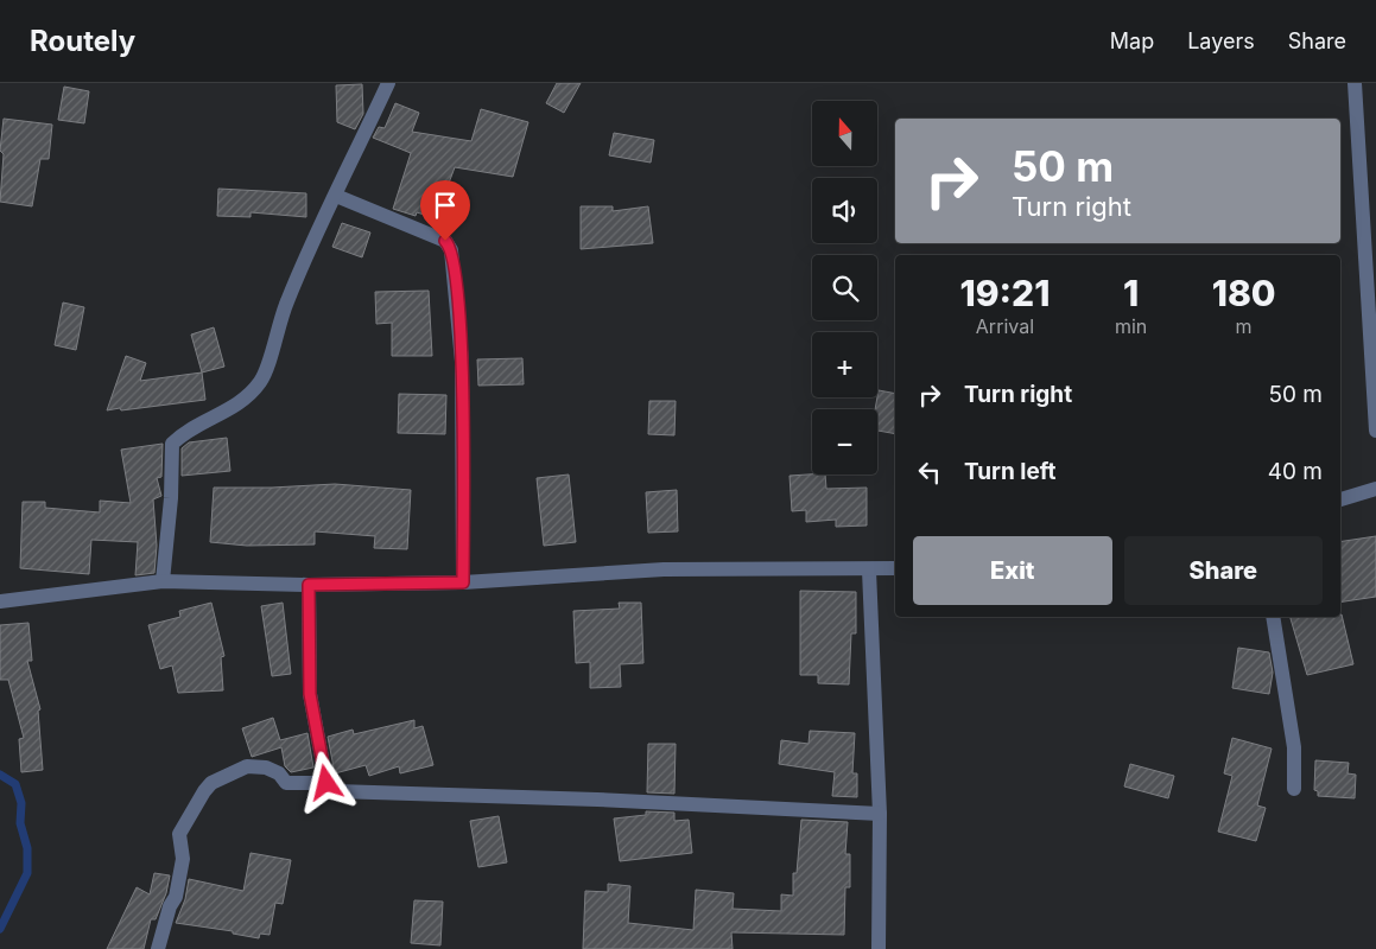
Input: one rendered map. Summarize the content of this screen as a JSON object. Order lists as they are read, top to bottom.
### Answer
{
  "north": "top",
  "page": {
    "header": "Routely",
    "nav": ["Map", "Layers", "Share"],
    "map_buttons": ["+", "−"],
    "turn": ["50 m", "Turn right"],
    "eta": [
      "19:21",
      "Arrival",
      "1",
      "min",
      "180",
      "m"
    ],
    "list": [
      {
        "name": "Turn right",
        "value": "50 m"
      },
      {
        "name": "Turn left",
        "value": "40 m"
      }
    ],
    "buttons": ["Exit", "Share"]
  }
}
